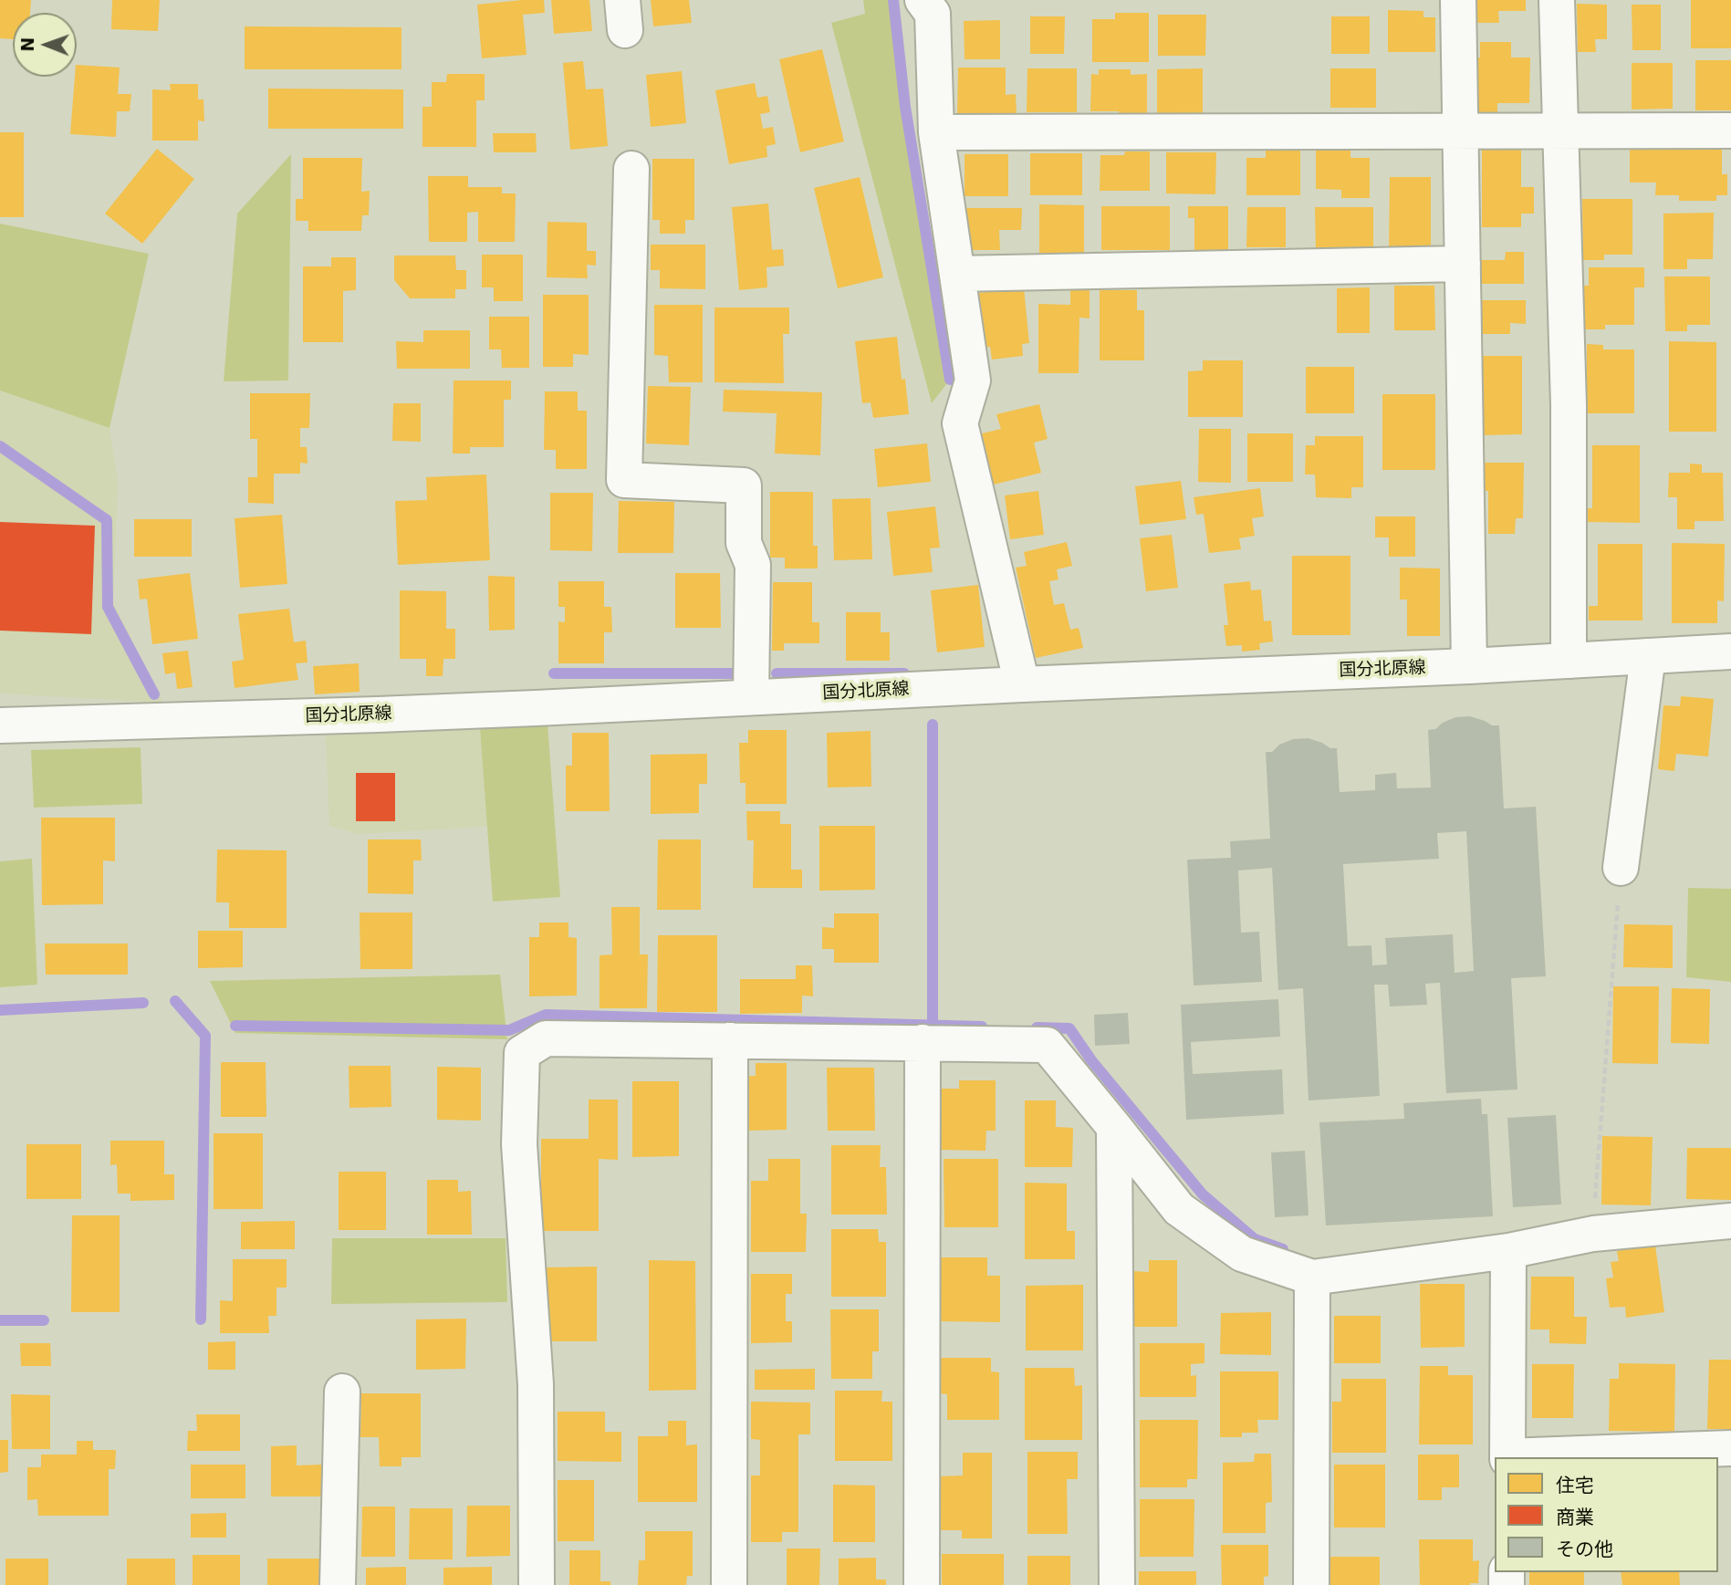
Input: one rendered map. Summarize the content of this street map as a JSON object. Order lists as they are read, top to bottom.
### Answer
{
  "streets": {
    "street": ["国分北原線"]
  },
  "legend": ["住宅", "商業", "その他"],
  "north": "left"
}
